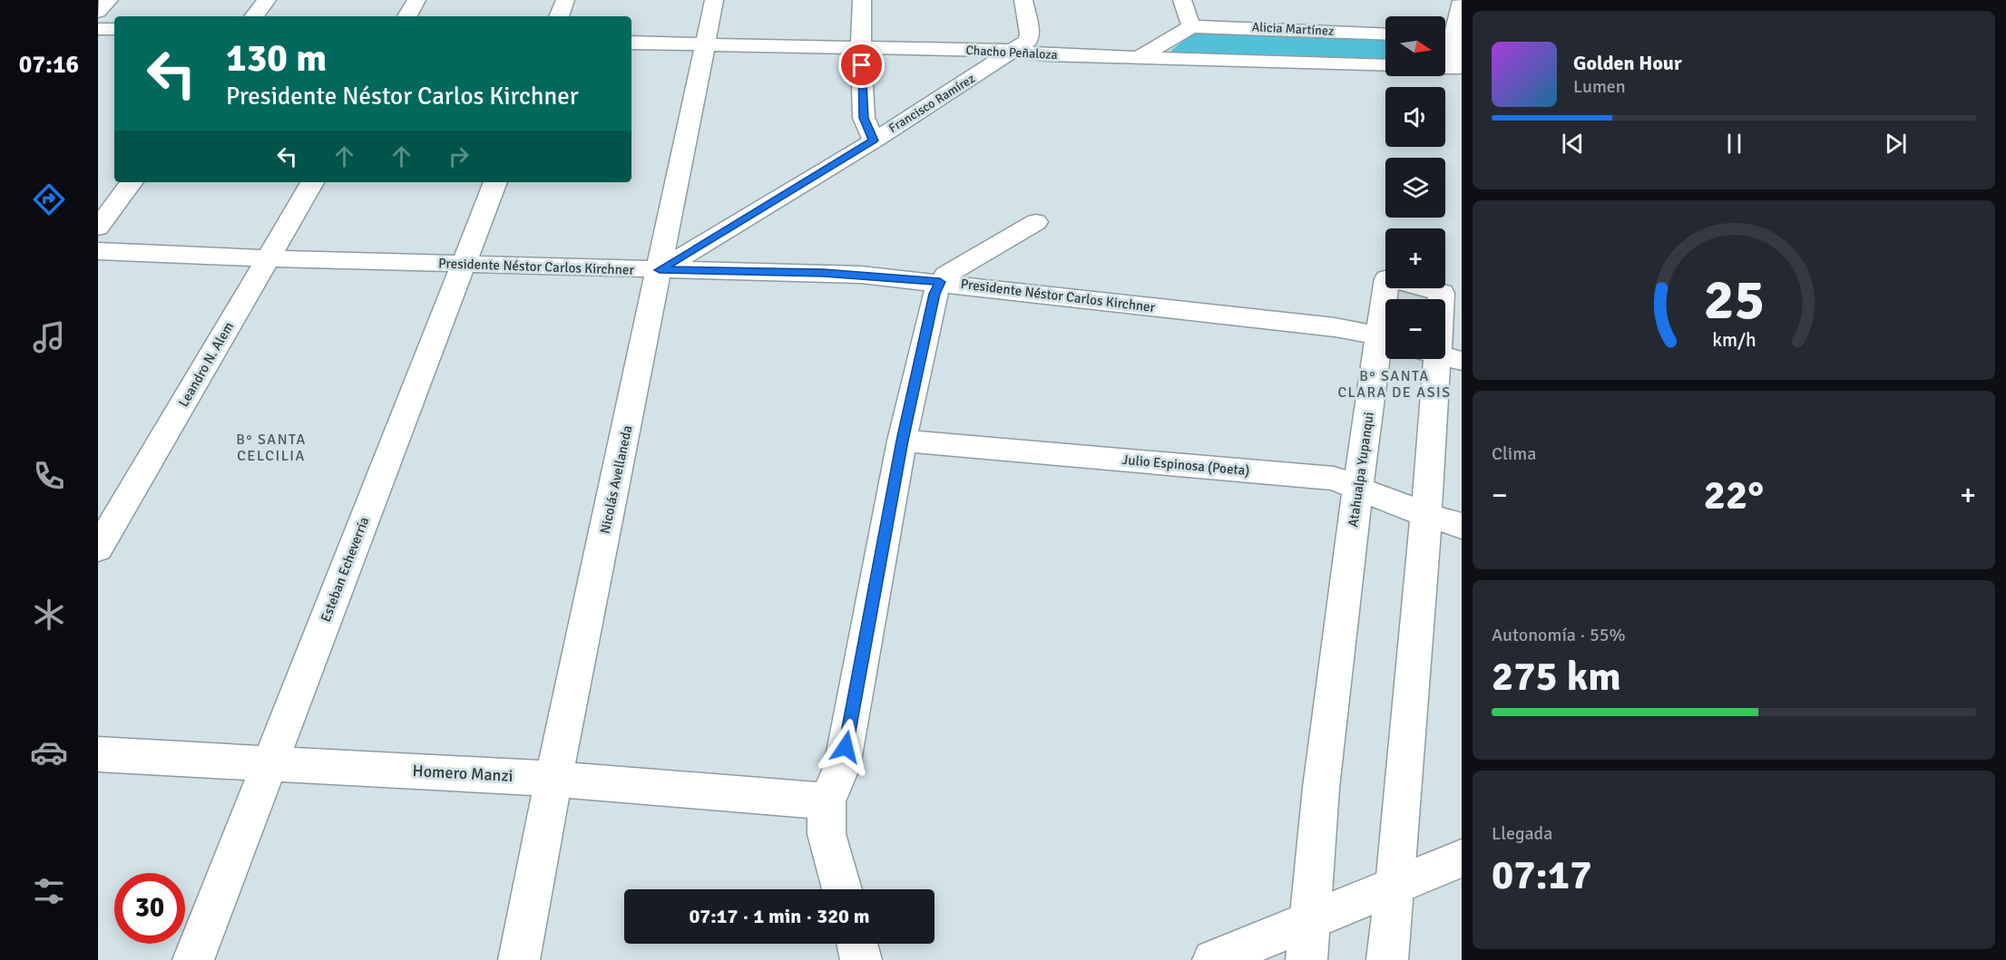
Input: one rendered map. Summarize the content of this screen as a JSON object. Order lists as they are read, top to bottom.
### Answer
{
  "streets": {
    "street": [
      "Alicia Martínez",
      "Chacho Peñaloza",
      "Francisco Ramírez",
      "Presidente Néstor Carlos Kirchner",
      "Leandro N. Alem",
      "Julio Espinosa (Poeta)",
      "Atahualpa Yupanqui",
      "Nicolás Avellaneda",
      "Esteban Echeverría",
      "Homero Manzi"
    ]
  },
  "crossings": [
    ["Chacho Peñaloza", "Francisco Ramírez"],
    ["Chacho Peñaloza", "Nicolás Avellaneda"],
    ["Francisco Ramírez", "Presidente Néstor Carlos Kirchner"],
    ["Francisco Ramírez", "Nicolás Avellaneda"],
    ["Presidente Néstor Carlos Kirchner", "Leandro N. Alem"],
    ["Presidente Néstor Carlos Kirchner", "Nicolás Avellaneda"],
    ["Presidente Néstor Carlos Kirchner", "Esteban Echeverría"],
    ["Julio Espinosa (Poeta)", "Atahualpa Yupanqui"],
    ["Nicolás Avellaneda", "Homero Manzi"],
    ["Esteban Echeverría", "Homero Manzi"]
  ],
  "districts": ["B° SANTA CLARA DE ASIS", "B° SANTA CELCILIA"],
  "north": "right",
  "page": {
    "tabs": "07:16",
    "map_buttons": ["+", "−"],
    "turn": ["130 m", "Presidente Néstor Carlos Kirchner"],
    "song": ["Golden Hour", "Lumen"],
    "tile": [
      "Clima",
      ["Autonomía · 55%", "275 km"],
      ["Llegada", "07:17"]
    ],
    "heat": ["−", "22°", "+"],
    "limit": "30",
    "trip": "07:17 · 1 min · 320 m",
    "gauge": ["25", "km/h"]
  }
}
